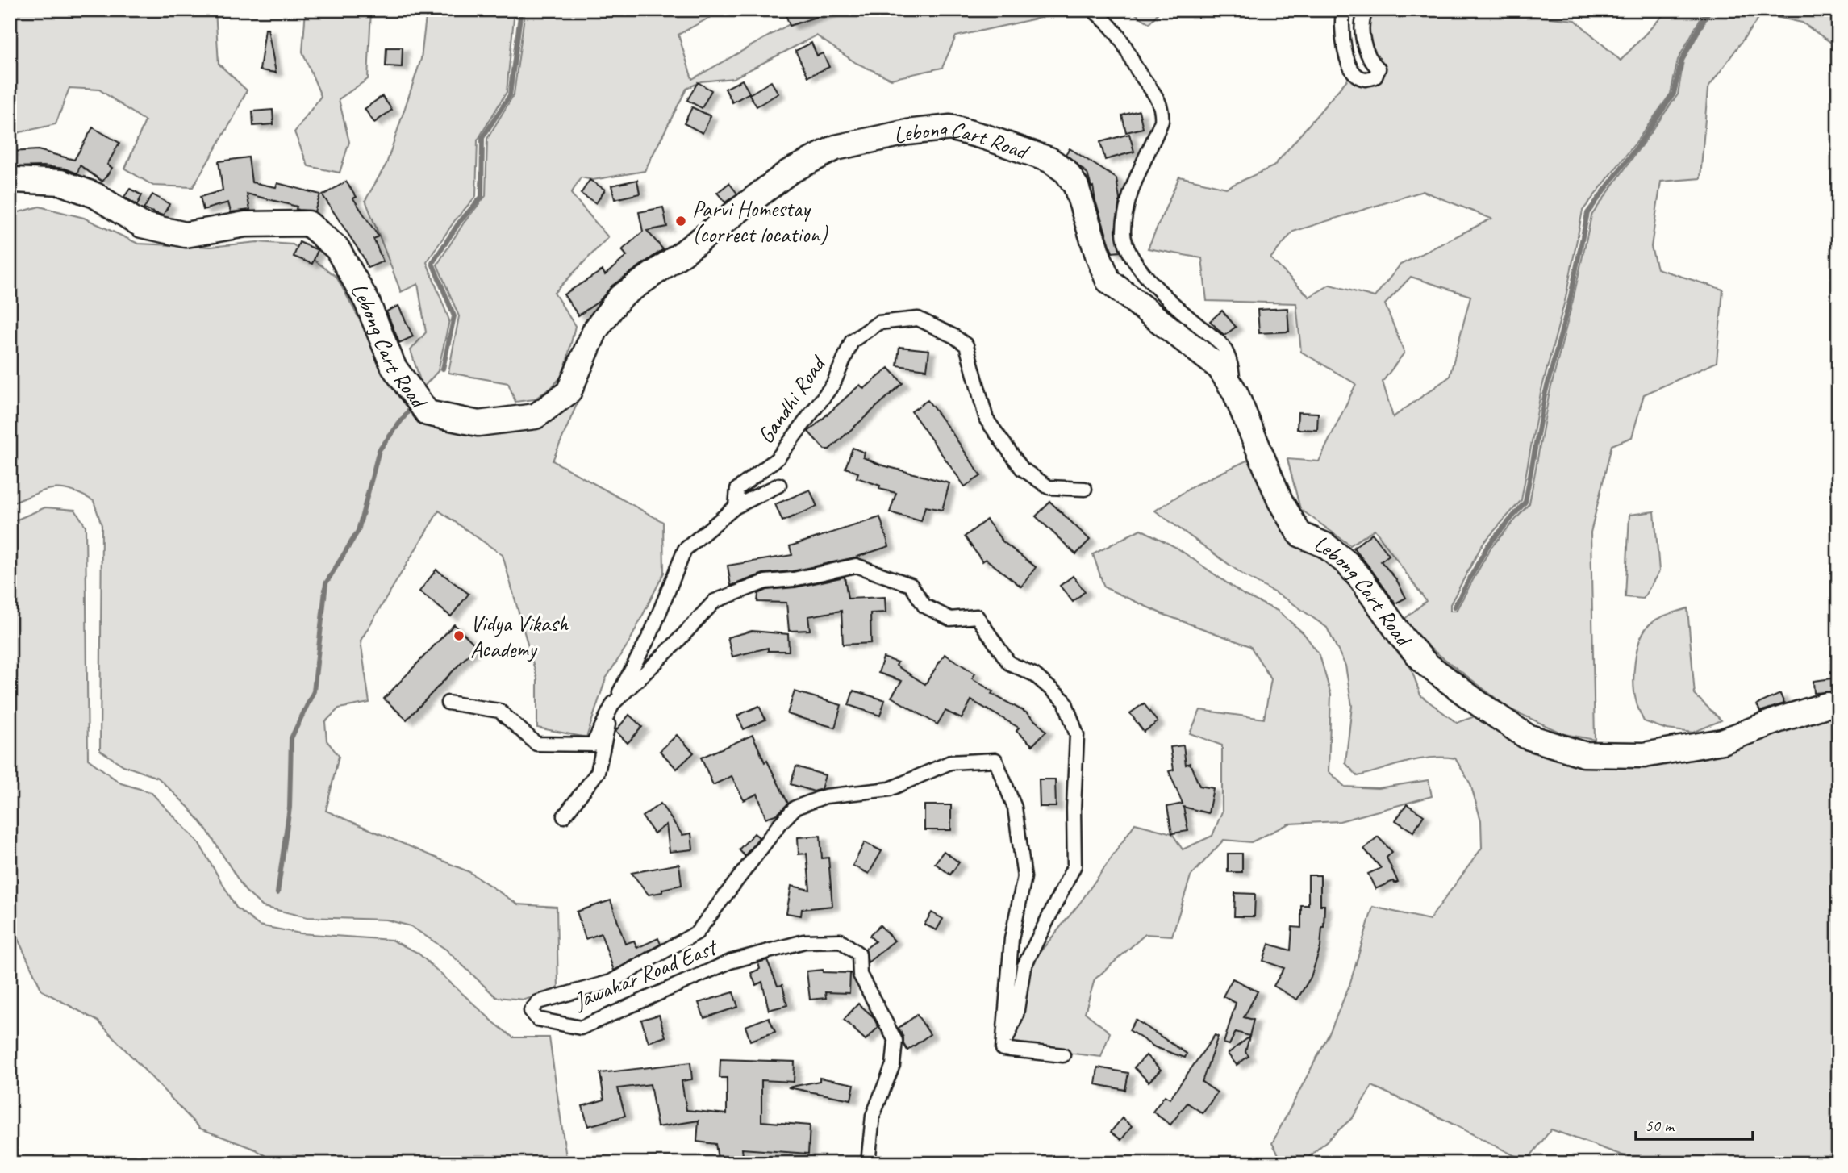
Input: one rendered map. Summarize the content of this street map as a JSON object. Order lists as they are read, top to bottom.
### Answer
{
  "streets": {
    "highway": ["Lebong Cart Road"],
    "street": ["Gandhi Road", "Jawahar Road East"]
  },
  "places": ["Parvi Homestay (correct location)", "Vidya Vikash Academy"],
  "scale_bar": "50 m"
}
